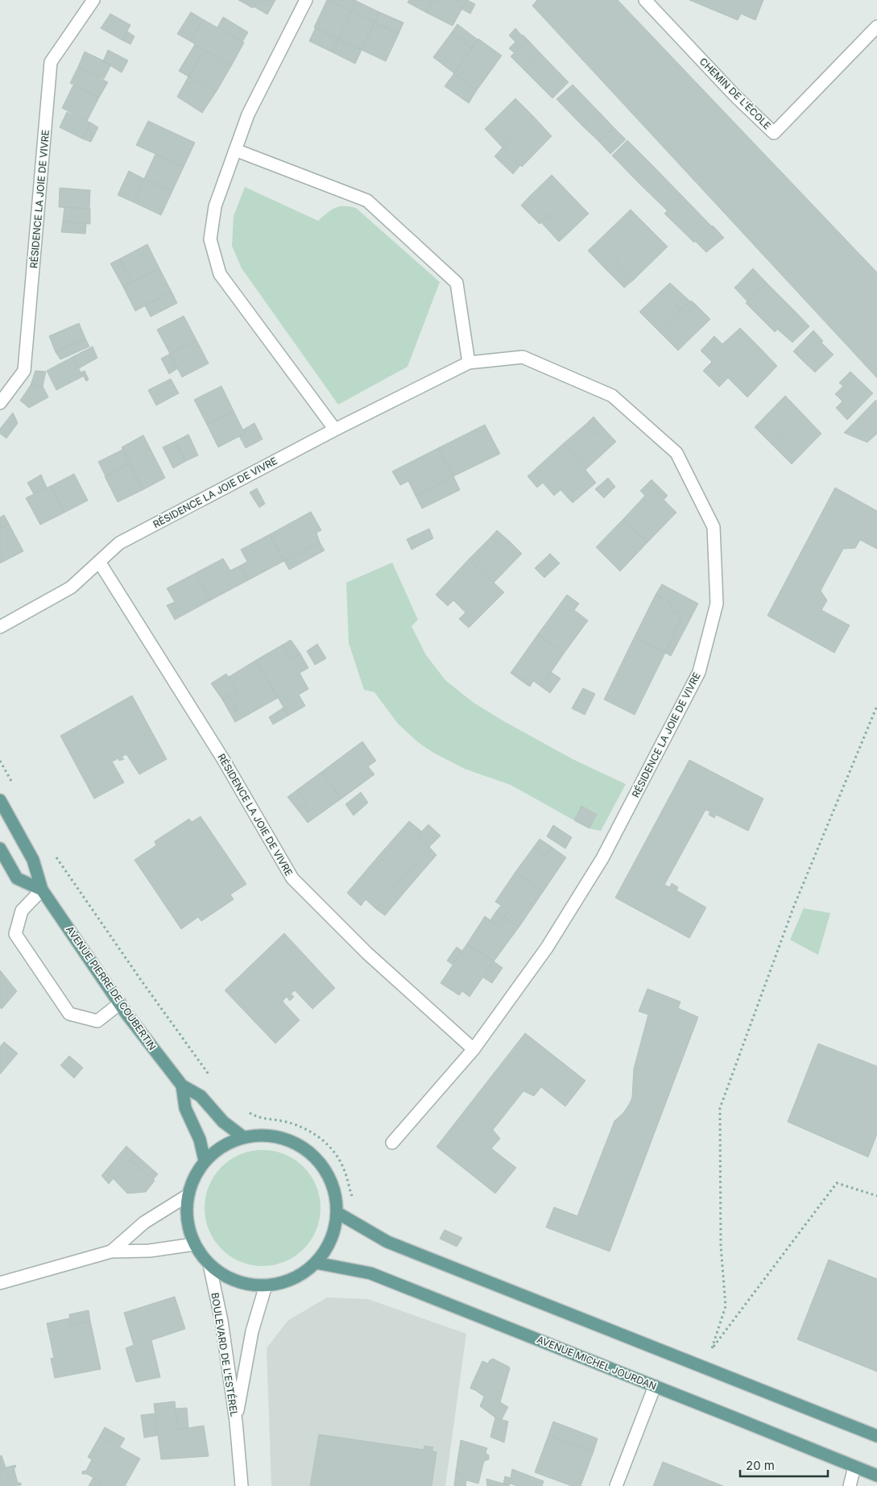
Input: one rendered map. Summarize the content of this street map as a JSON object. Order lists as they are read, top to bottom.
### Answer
{
  "streets": {
    "main road": ["AVENUE PIERRE DE COUBERTIN", "AVENUE MICHEL JOURDAN"],
    "street": ["CHEMIN DE L'ÉCOLE", "RÉSIDENCE LA JOIE DE VIVRE", "BOULEVARD DE L'ESTÉREL"]
  },
  "scale_bar": "20 m"
}
